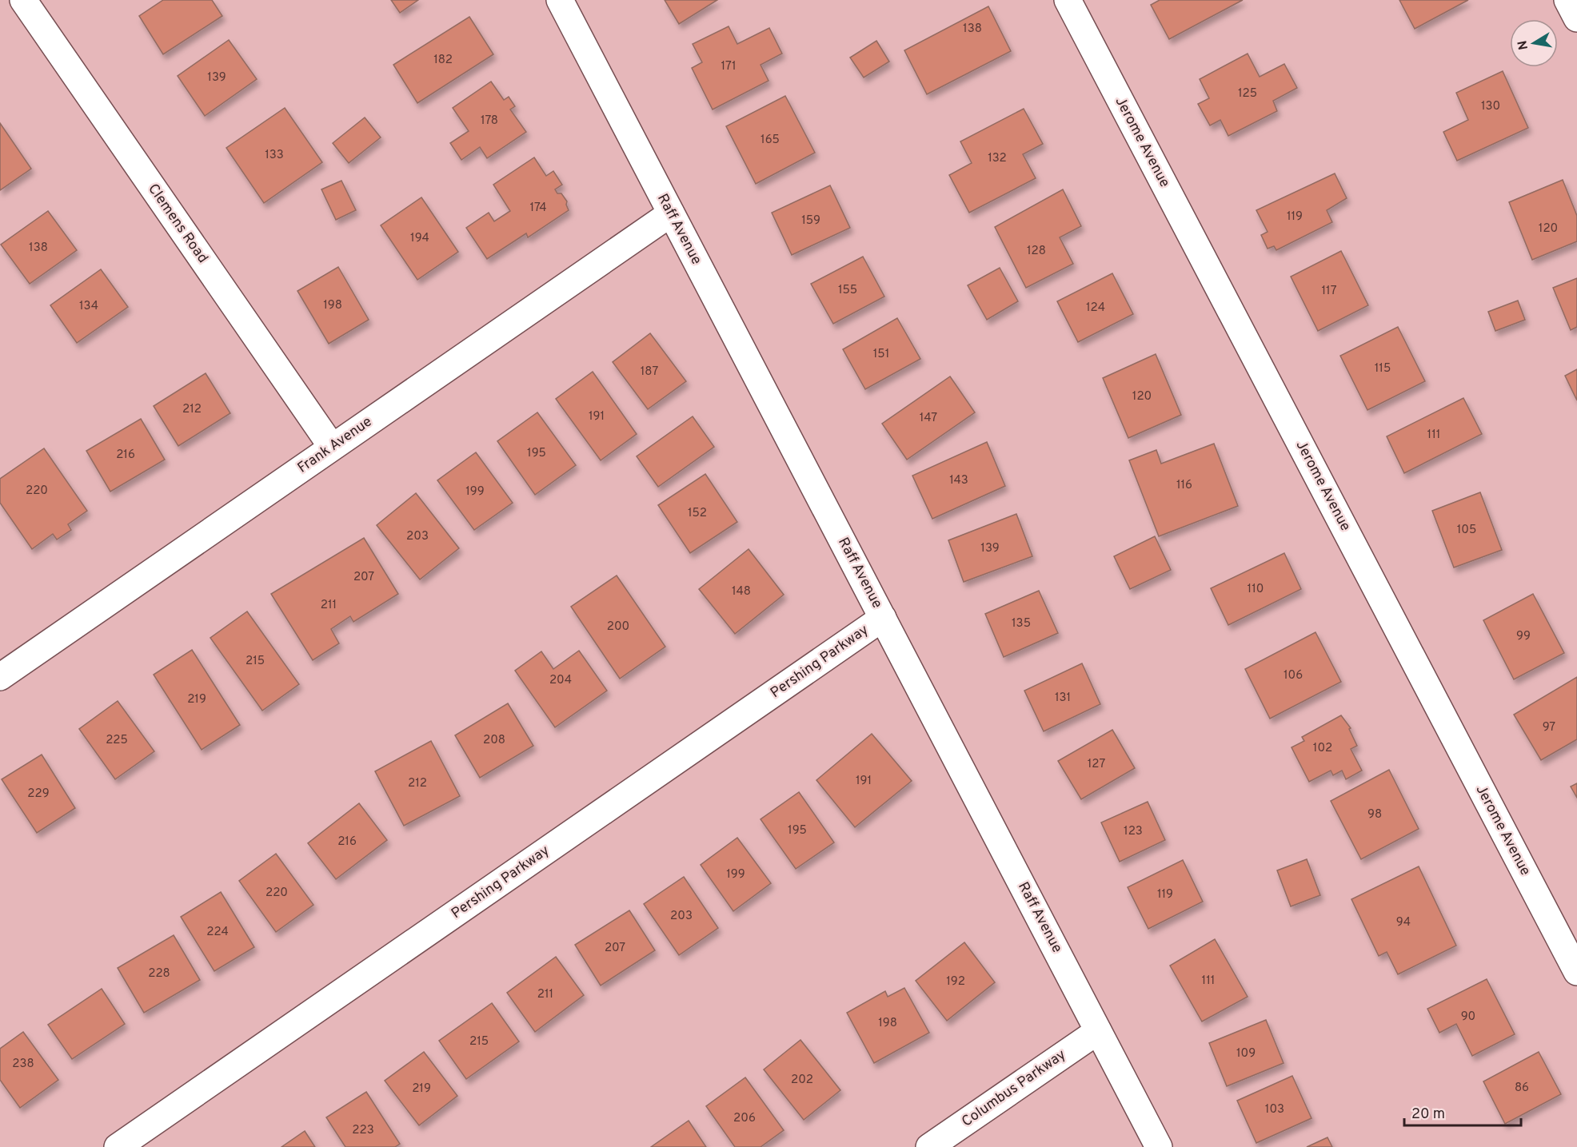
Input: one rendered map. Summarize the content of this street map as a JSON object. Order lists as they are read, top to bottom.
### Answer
{
  "streets": {
    "street": [
      "Jerome Avenue",
      "Clemens Road",
      "Raff Avenue",
      "Frank Avenue",
      "Pershing Parkway",
      "Columbus Parkway"
    ]
  },
  "crossings": [
    ["Clemens Road", "Frank Avenue"],
    ["Raff Avenue", "Frank Avenue"],
    ["Raff Avenue", "Pershing Parkway"],
    ["Raff Avenue", "Columbus Parkway"]
  ],
  "house_numbers": [
    "138",
    "182",
    "171",
    "139",
    "125",
    "130",
    "178",
    "165",
    "133",
    "132",
    "174",
    "119",
    "159",
    "120",
    "194",
    "138",
    "128",
    "155",
    "117",
    "198",
    "134",
    "124",
    "151",
    "115",
    "187",
    "120",
    "212",
    "191",
    "147",
    "111",
    "195",
    "216",
    "143",
    "116",
    "220",
    "199",
    "152",
    "105",
    "203",
    "139",
    "207",
    "110",
    "148",
    "211",
    "135",
    "200",
    "99",
    "215",
    "106",
    "204",
    "131",
    "219",
    "97",
    "225",
    "208",
    "102",
    "127",
    "191",
    "212",
    "229",
    "98",
    "195",
    "123",
    "216",
    "199",
    "220",
    "119",
    "203",
    "94",
    "224",
    "207",
    "228",
    "111",
    "192",
    "211",
    "90",
    "198",
    "215",
    "109",
    "238",
    "202",
    "86",
    "219",
    "103",
    "206",
    "223"
  ],
  "scale_bar": "20 m",
  "north": "left"
}
